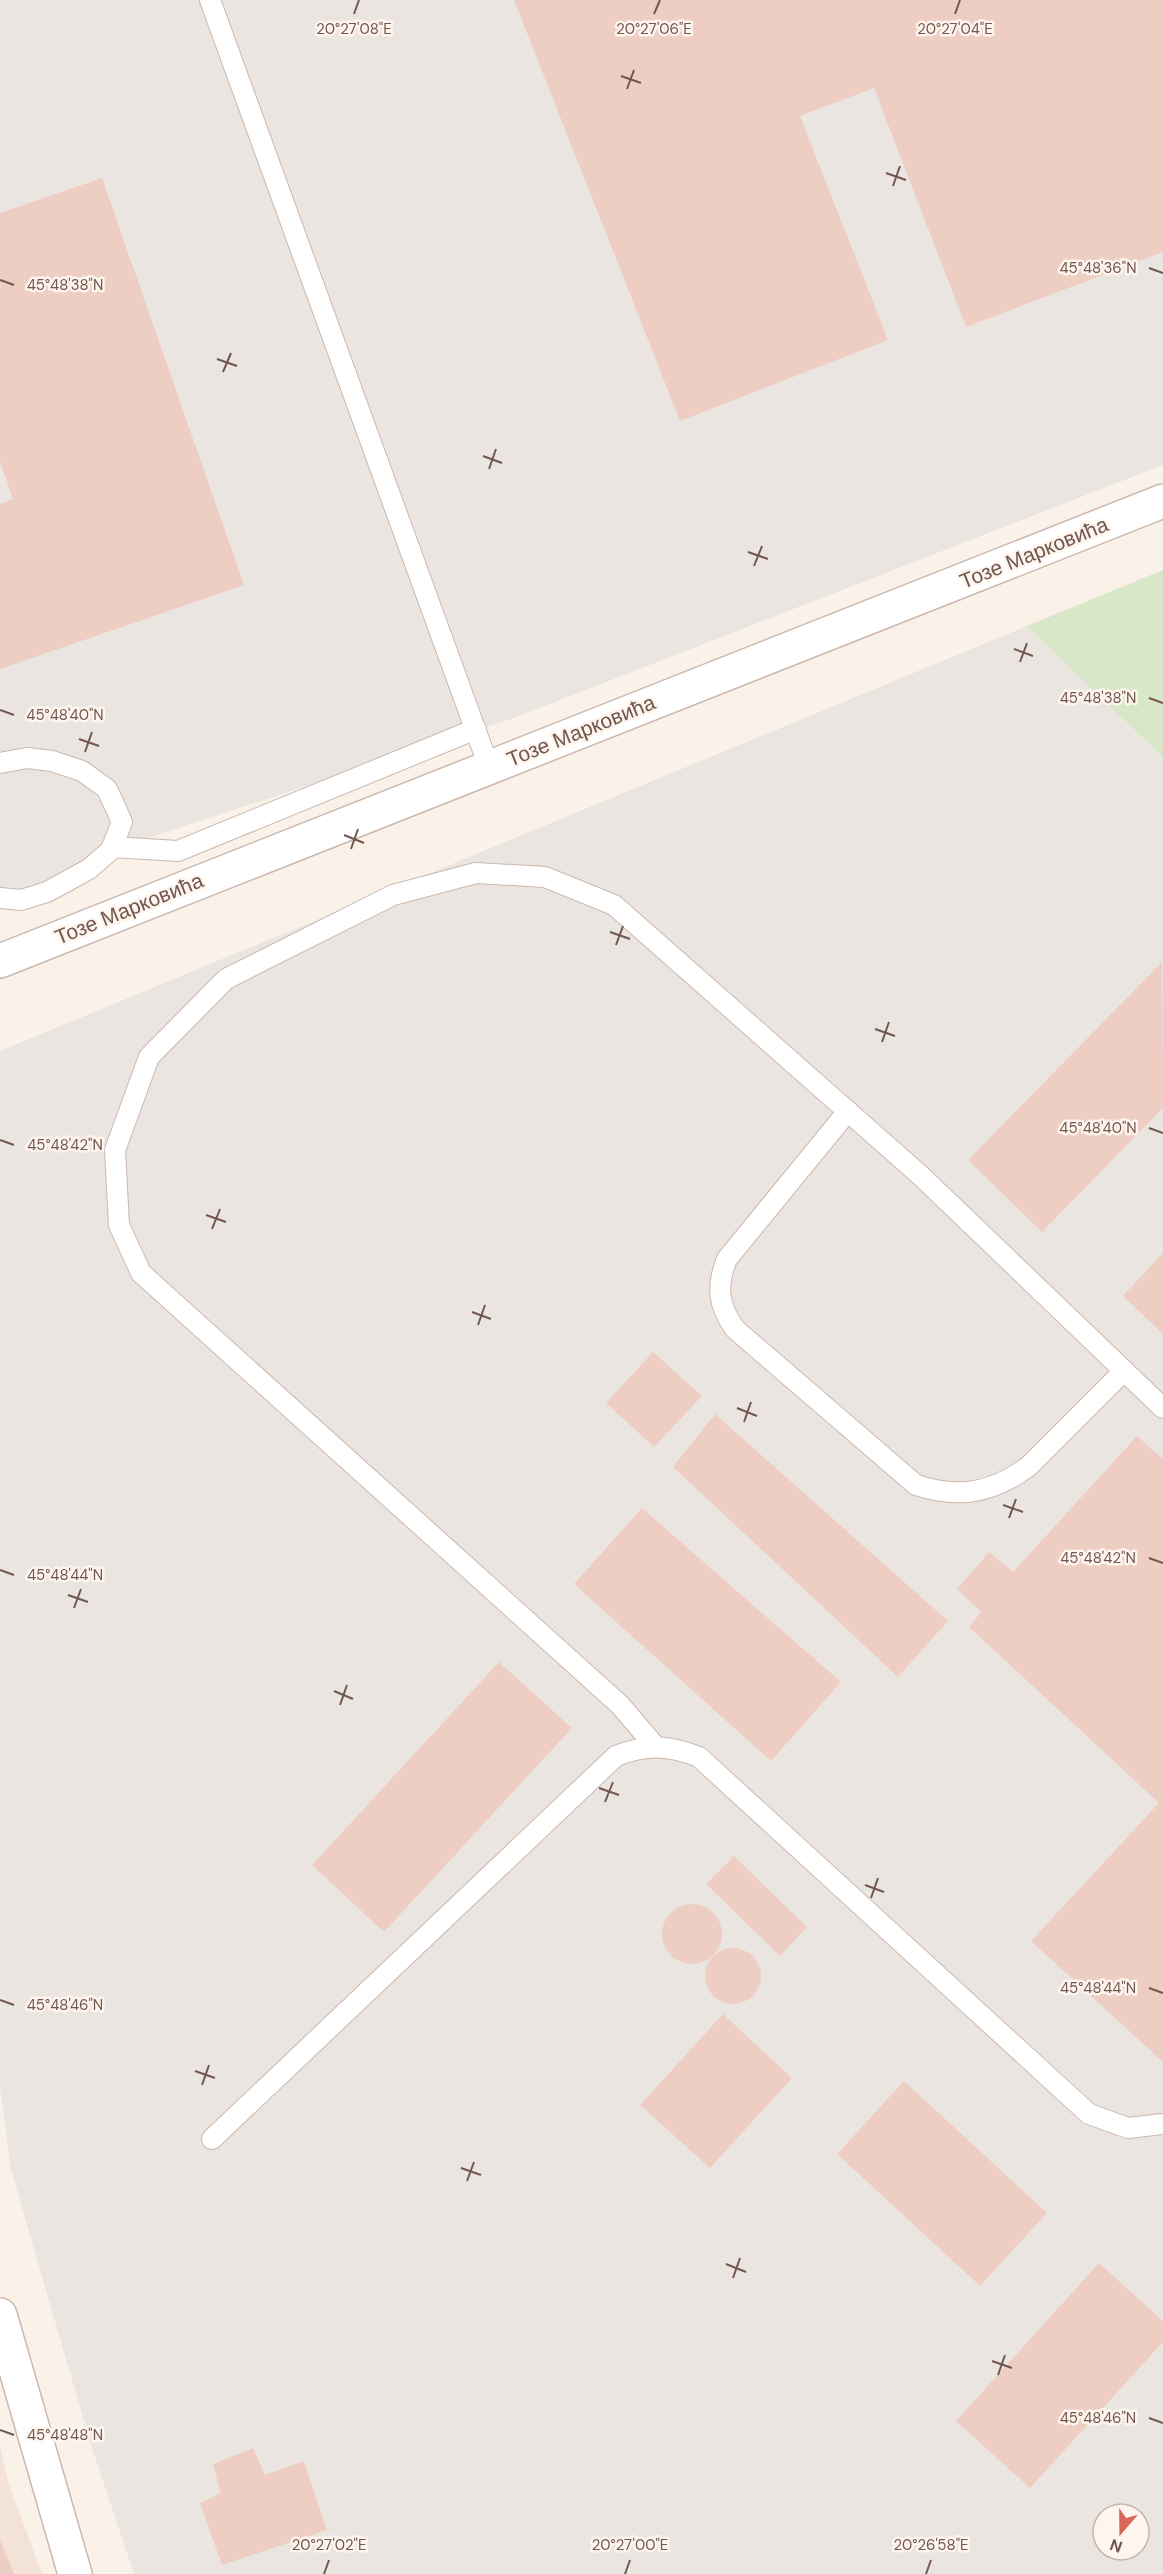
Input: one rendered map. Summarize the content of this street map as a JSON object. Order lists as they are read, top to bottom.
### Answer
{
  "streets": {
    "street": ["Тозе Марковића"]
  },
  "north": "bottom",
  "coordinates": [
    "20°27'06\"E",
    "20°27'08\"E",
    "20°27'04\"E",
    "45°48'36\"N",
    "45°48'38\"N",
    "45°48'40\"N",
    "45°48'42\"N",
    "45°48'44\"N",
    "45°48'46\"N",
    "45°48'48\"N",
    "20°27'02\"E",
    "20°27'00\"E",
    "20°26'58\"E"
  ]
}
